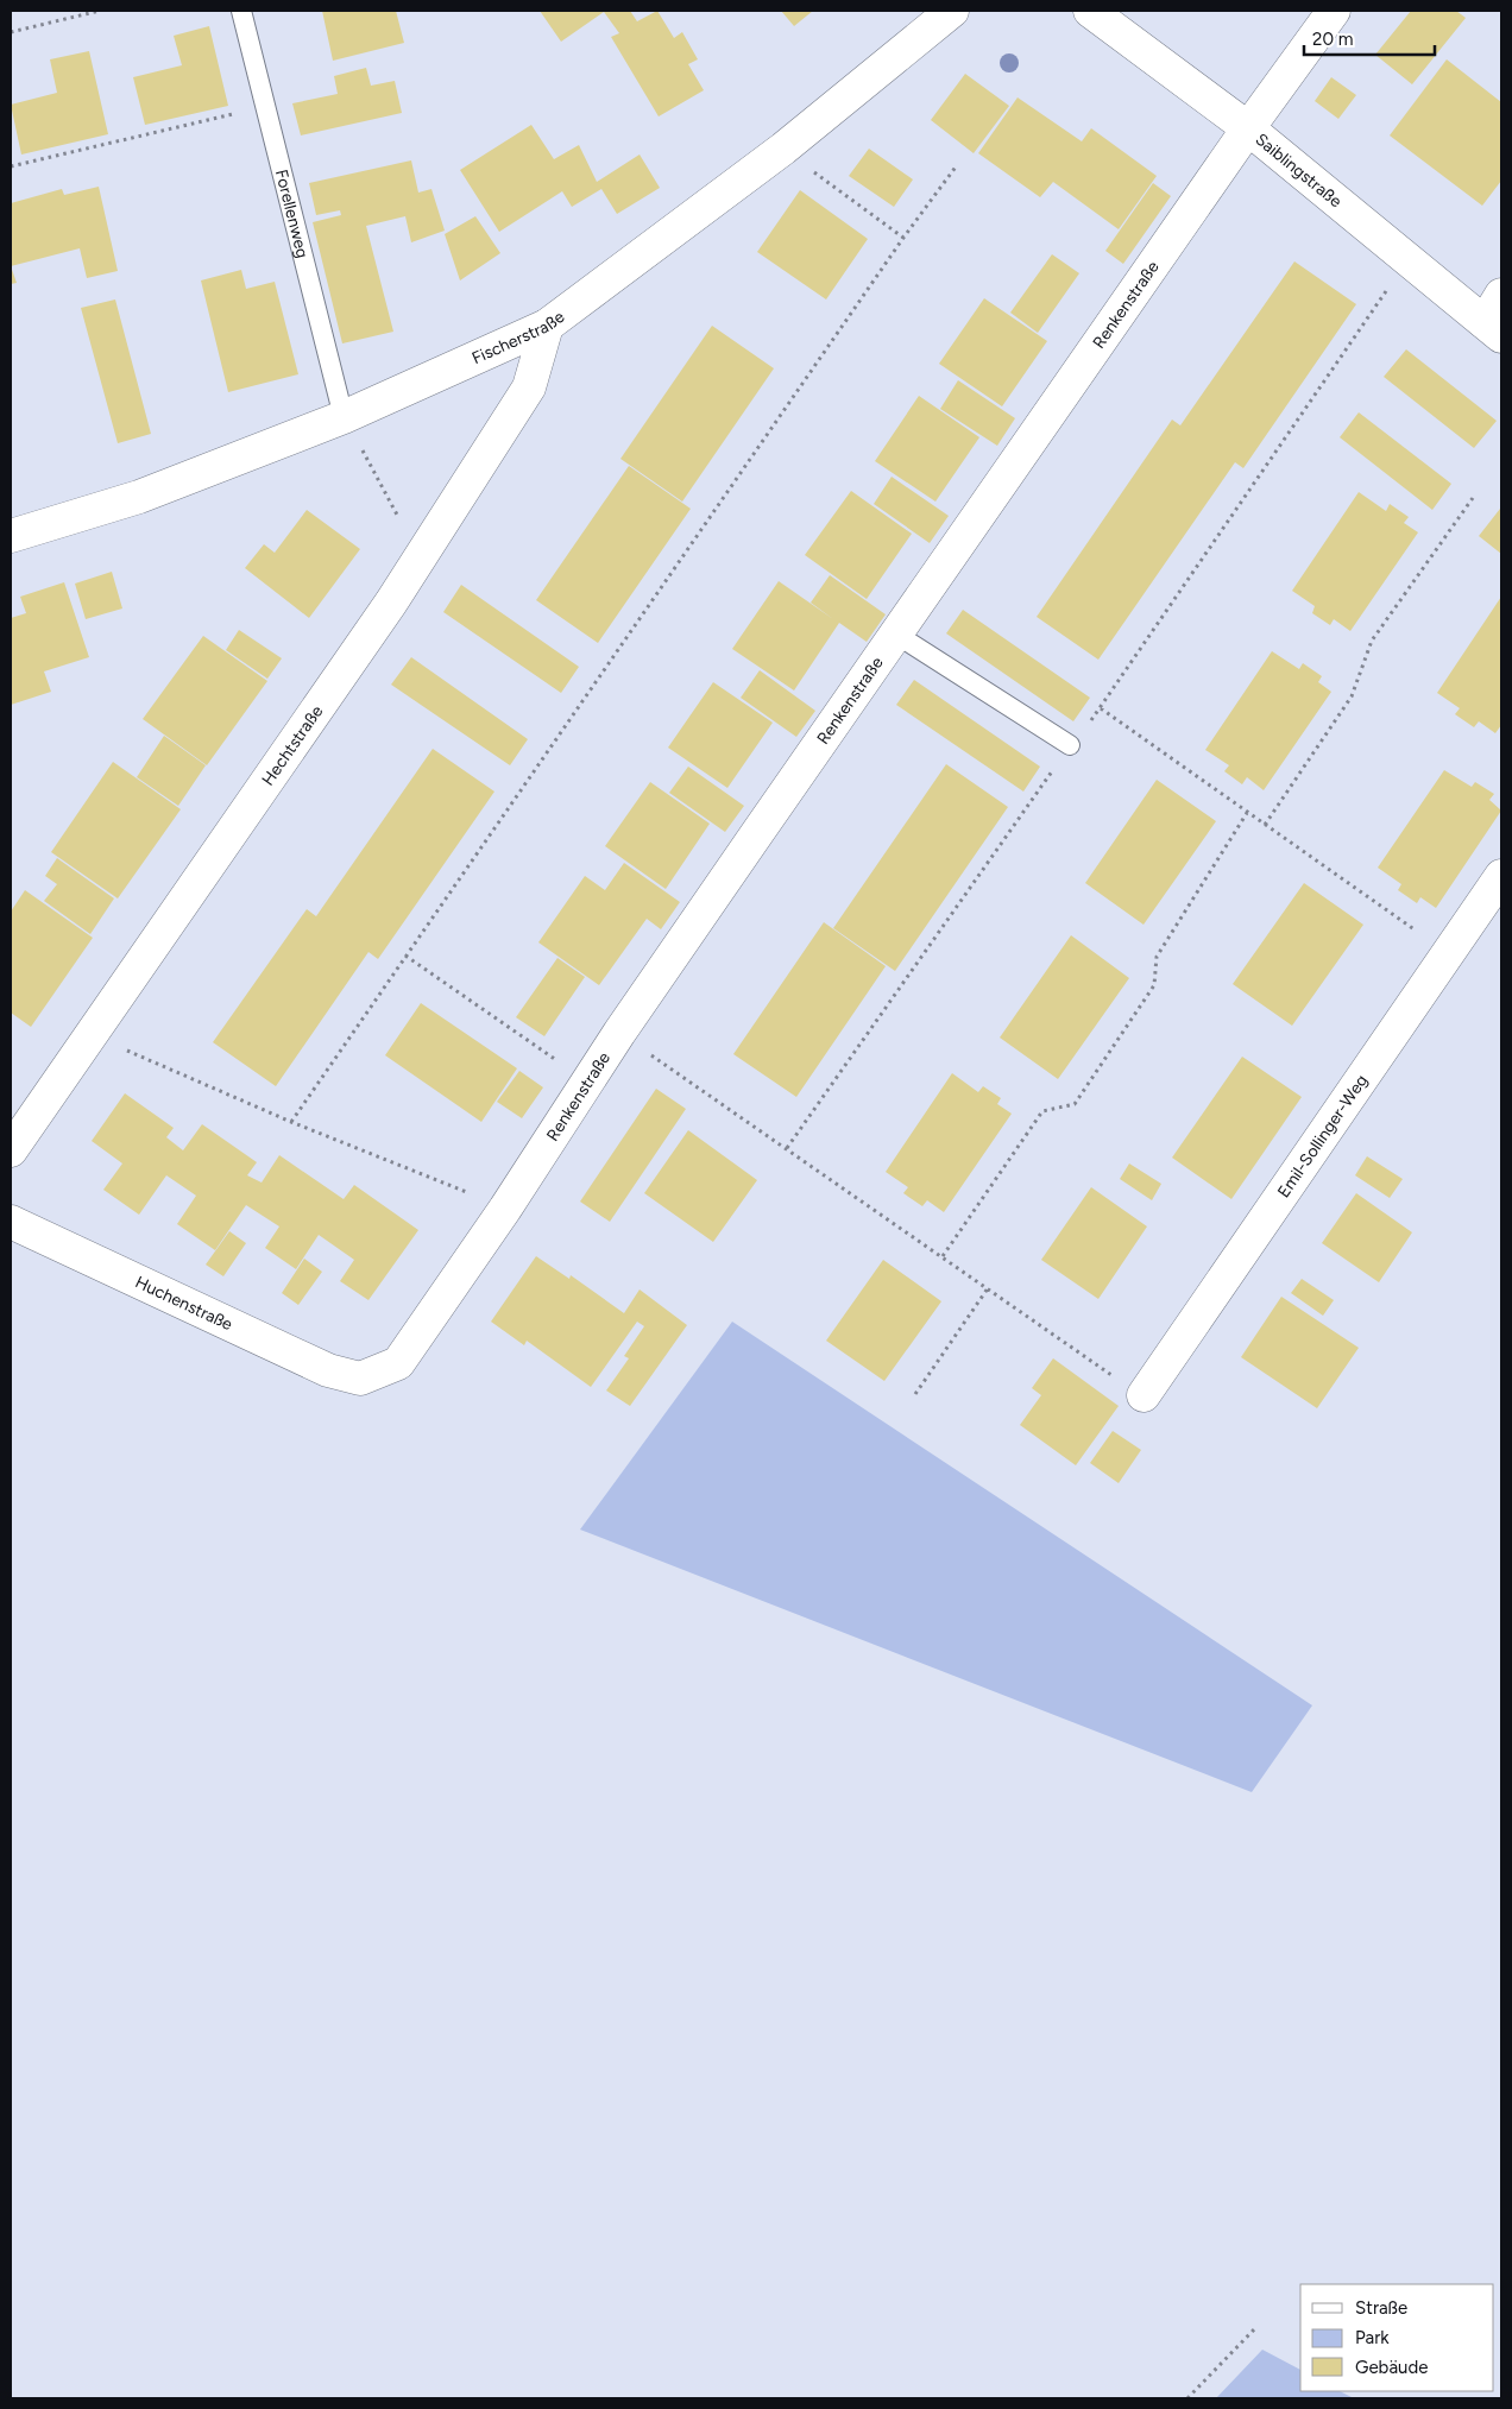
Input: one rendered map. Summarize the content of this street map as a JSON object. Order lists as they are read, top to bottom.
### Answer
{
  "streets": {
    "street": [
      "Saiblingstraße",
      "Renkenstraße",
      "Fischerstraße",
      "Hechtstraße",
      "Emil-Sollinger-Weg",
      "Huchenstraße"
    ],
    "lane": ["Forellenweg"]
  },
  "crossings": [
    ["Saiblingstraße", "Renkenstraße"],
    ["Forellenweg", "Fischerstraße"],
    ["Renkenstraße", "Huchenstraße"],
    ["Fischerstraße", "Hechtstraße"]
  ],
  "legend": ["Straße", "Park", "Gebäude"],
  "scale_bar": "20 m"
}
